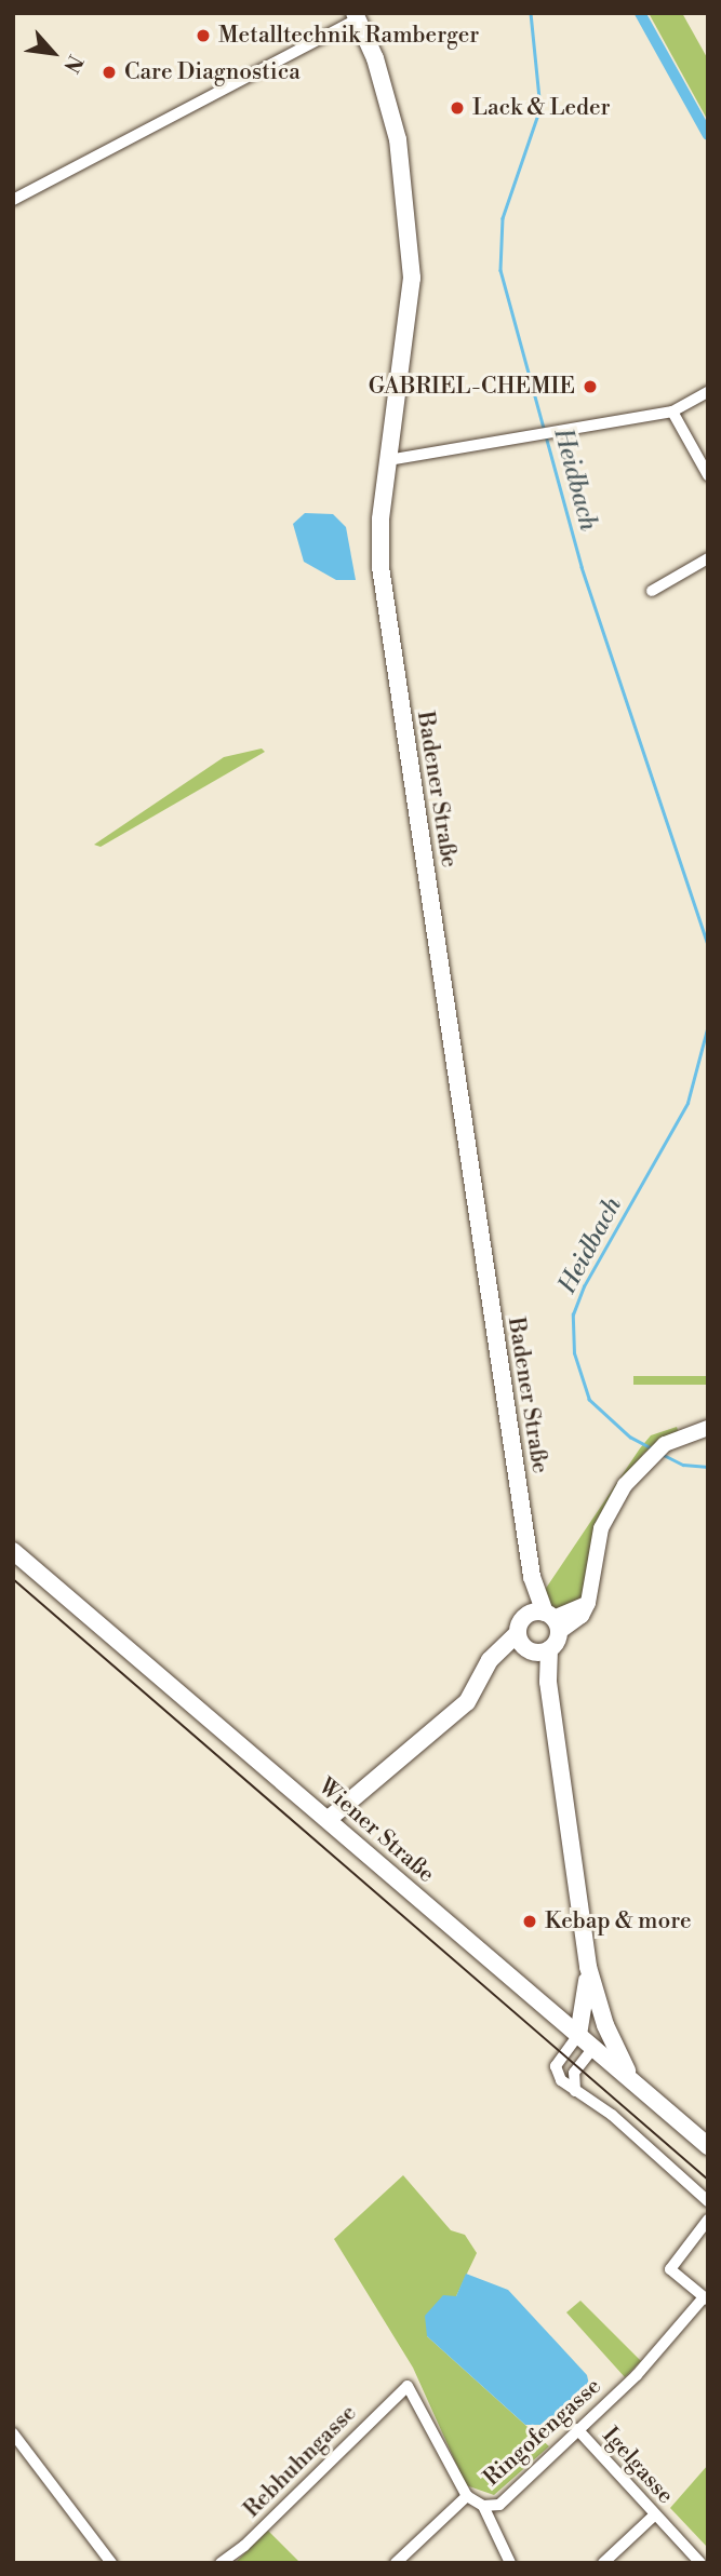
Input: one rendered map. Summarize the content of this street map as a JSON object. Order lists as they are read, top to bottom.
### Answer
{
  "streets": {
    "main road": ["Badener Straße", "Wiener Straße"],
    "street": ["Ringofengasse", "Rebhuhngasse", "Igelgasse"]
  },
  "crossings": [
    ["Ringofengasse", "Rebhuhngasse"],
    ["Ringofengasse", "Igelgasse"]
  ],
  "water": ["Heidbach"],
  "places": [
    "Metalltechnik Ramberger",
    "Care Diagnostica",
    "Lack & Leder",
    "GABRIEL-CHEMIE",
    "Kebap & more"
  ],
  "north": "bottom right"
}
